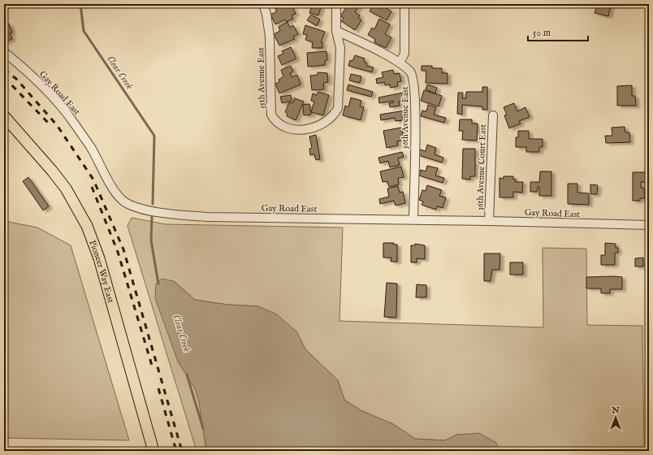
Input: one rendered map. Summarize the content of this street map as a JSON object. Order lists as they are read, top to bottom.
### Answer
{
  "streets": {
    "main road": ["Pioneer Way East"],
    "street": [
      "35th Avenue East",
      "Gay Road East",
      "36th Avenue East",
      "36th Avenue Court East"
    ]
  },
  "crossings": [
    ["35th Avenue East", "36th Avenue East"],
    ["Gay Road East", "36th Avenue East"],
    ["Gay Road East", "36th Avenue Court East"]
  ],
  "water": ["Clear Creek"],
  "scale_bar": "50 m",
  "north": "top"
}
